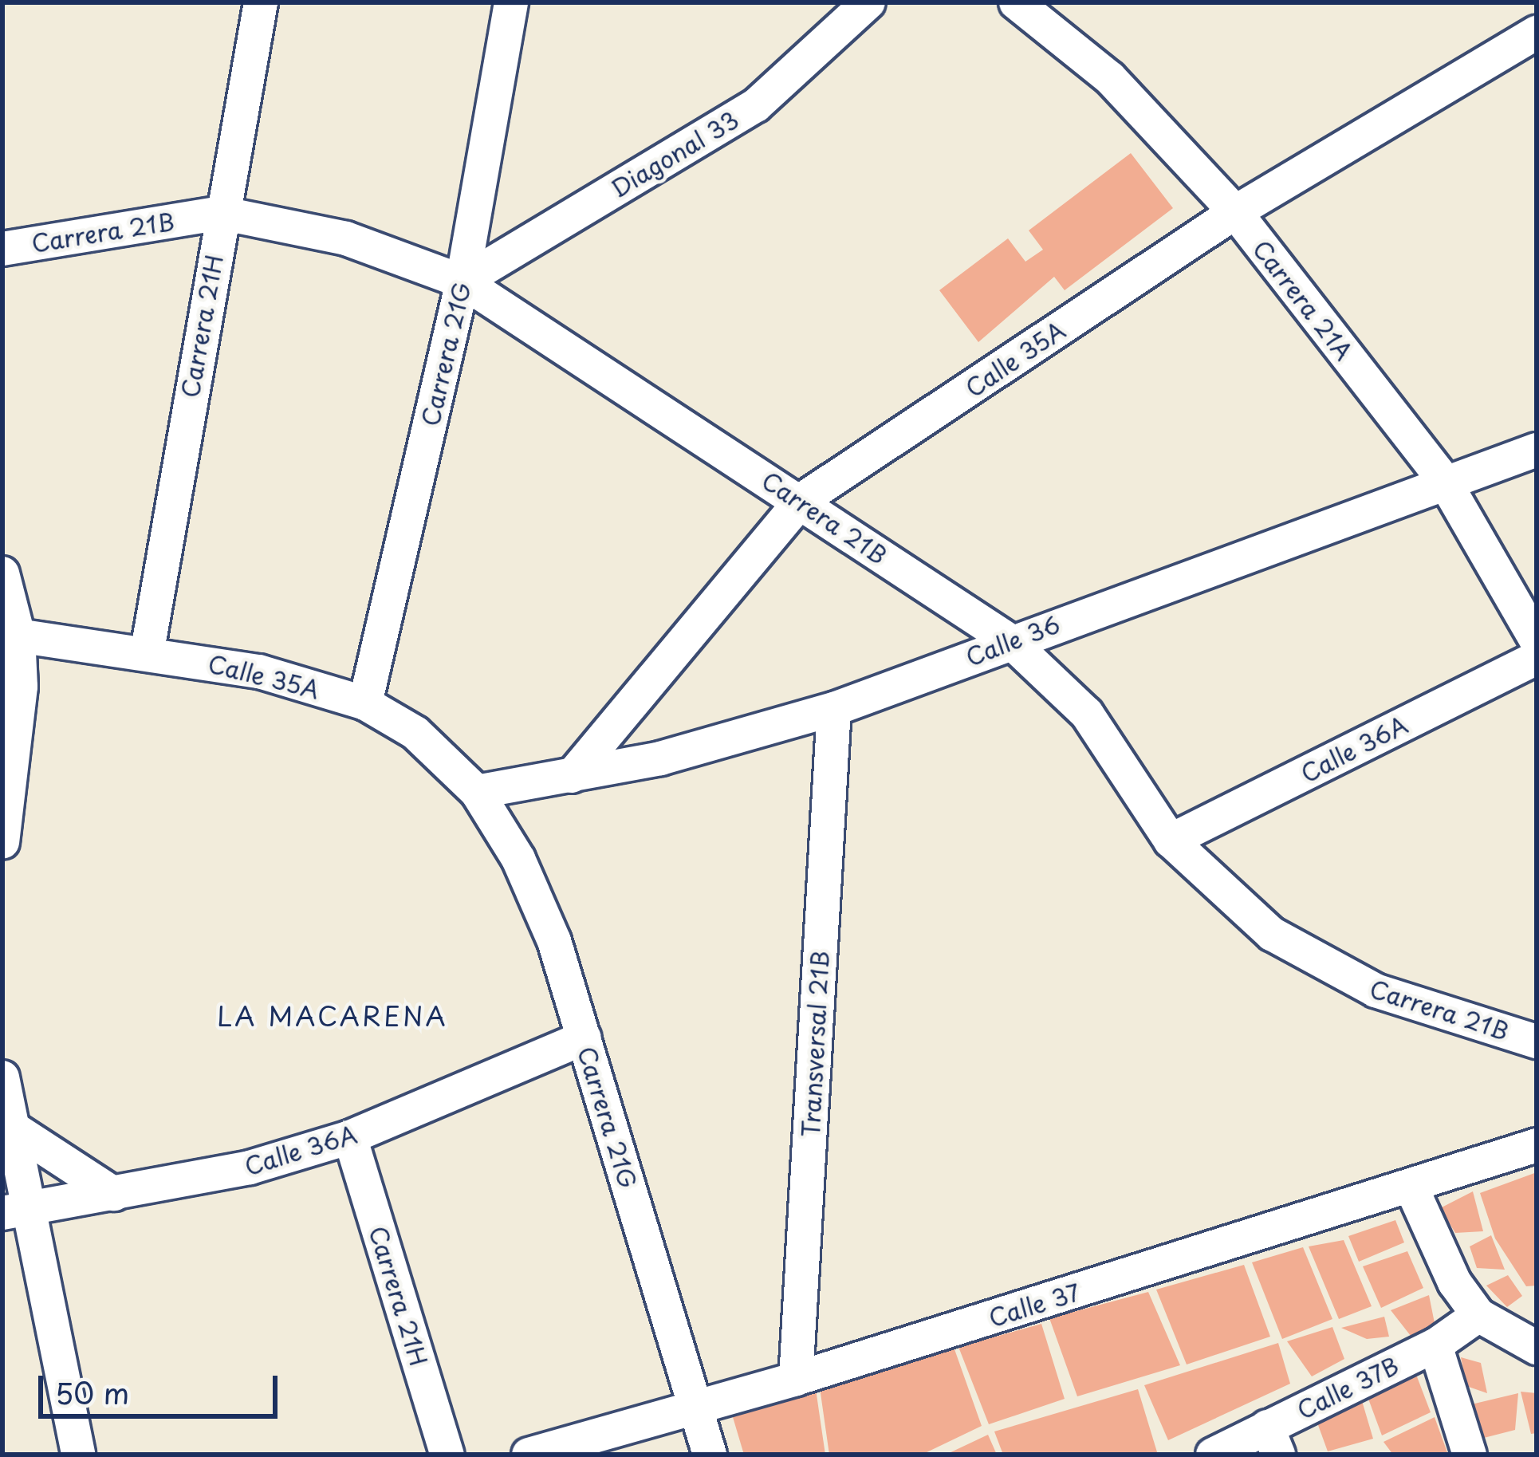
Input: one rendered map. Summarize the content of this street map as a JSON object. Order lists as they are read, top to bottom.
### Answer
{
  "streets": {
    "street": [
      "Diagonal 33",
      "Carrera 21B",
      "Carrera 21A",
      "Carrera 21H",
      "Carrera 21G",
      "Calle 35A",
      "Calle 36",
      "Calle 36A",
      "Transversal 21B",
      "Calle 37",
      "Calle 37B"
    ]
  },
  "crossings": [
    ["Diagonal 33", "Carrera 21B"],
    ["Diagonal 33", "Carrera 21G"],
    ["Carrera 21B", "Carrera 21H"],
    ["Carrera 21B", "Carrera 21G"],
    ["Carrera 21B", "Calle 35A"],
    ["Carrera 21B", "Calle 36"],
    ["Carrera 21B", "Calle 36A"],
    ["Carrera 21A", "Calle 35A"],
    ["Carrera 21A", "Calle 36"],
    ["Carrera 21H", "Calle 35A"],
    ["Carrera 21H", "Calle 36A"],
    ["Carrera 21G", "Calle 35A"],
    ["Carrera 21G", "Calle 36"],
    ["Carrera 21G", "Calle 36A"],
    ["Carrera 21G", "Calle 37"],
    ["Calle 35A", "Calle 36"],
    ["Calle 36", "Transversal 21B"],
    ["Transversal 21B", "Calle 37"]
  ],
  "districts": ["LA MACARENA"],
  "scale_bar": "50 m"
}
